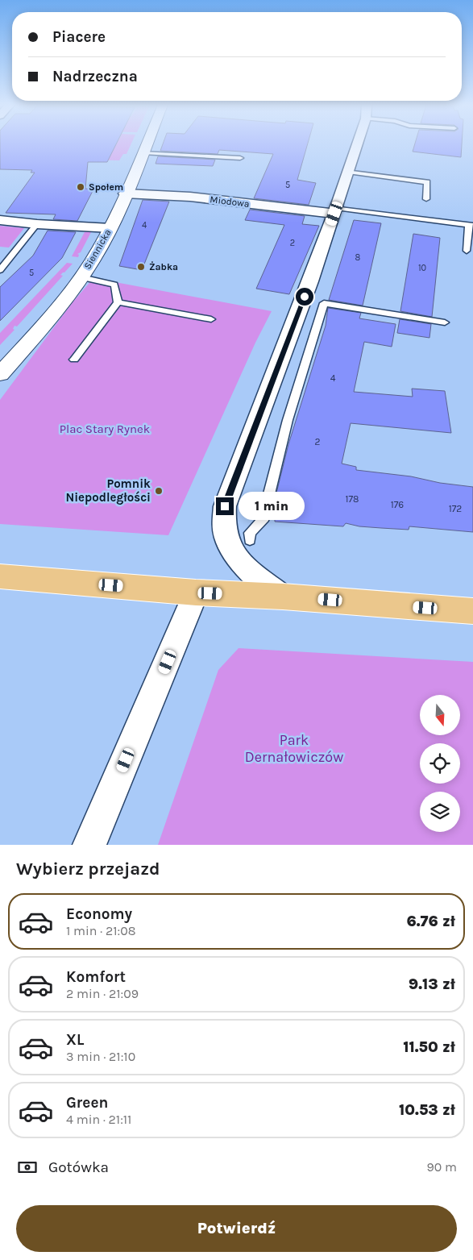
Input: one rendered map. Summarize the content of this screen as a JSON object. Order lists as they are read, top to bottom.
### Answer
{
  "streets": {
    "main road": ["Siennicka"],
    "street": ["Miodowa"]
  },
  "crossings": [
    ["Miodowa", "Siennicka"]
  ],
  "parks": ["Plac Stary Rynek", "Park Dernałowiczów"],
  "places": ["Społem", "Żabka", "Pomnik Niepodległości"],
  "house_numbers": [
    "5",
    "4",
    "2",
    "8",
    "10",
    "5",
    "4",
    "2",
    "178",
    "176",
    "172"
  ],
  "north": "bottom",
  "page": {
    "banner": ["Piacere", "Nadrzeczna"],
    "bubble": "1 min",
    "heading": "Wybierz przejazd",
    "list": [
      {
        "name": "Economy",
        "note": "1 min · 21:08",
        "value": "6.76 zł"
      },
      {
        "name": "Komfort",
        "note": "2 min · 21:09",
        "value": "9.13 zł"
      },
      {
        "name": "XL",
        "note": "3 min · 21:10",
        "value": "11.50 zł"
      },
      {
        "name": "Green",
        "note": "4 min · 21:11",
        "value": "10.53 zł"
      }
    ],
    "pay": ["Gotówka", "90 m"],
    "buttons": "Potwierdź"
  }
}
